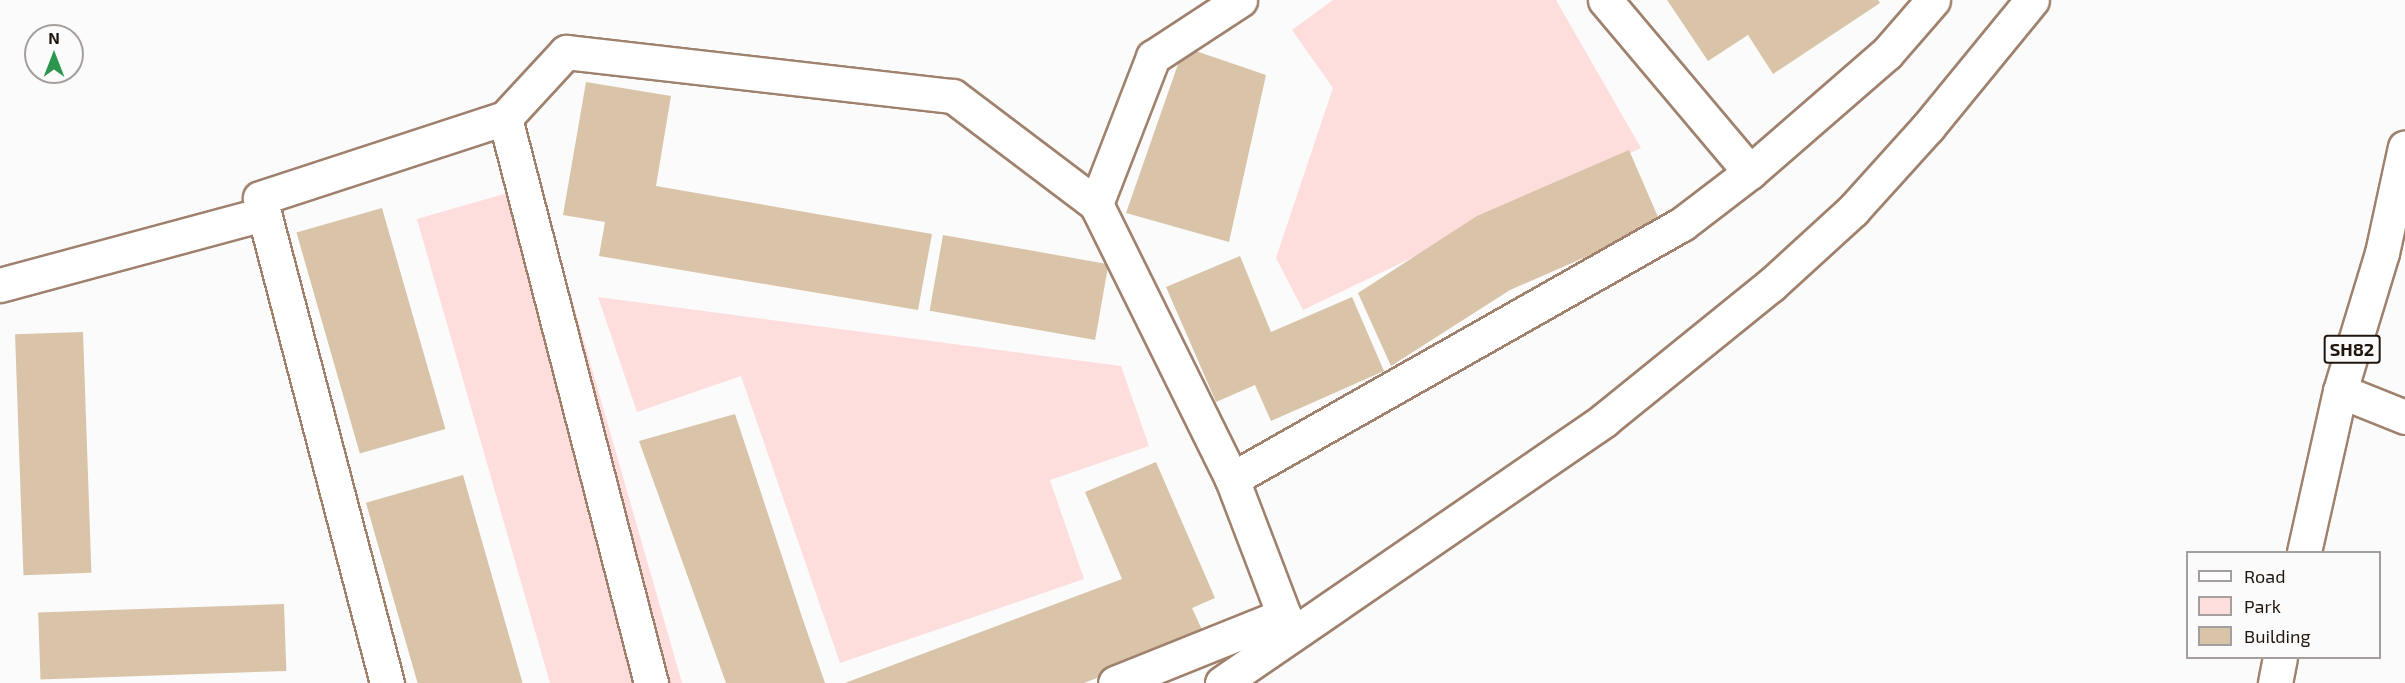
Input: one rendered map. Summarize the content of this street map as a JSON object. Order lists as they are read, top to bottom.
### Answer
{
  "streets": {
    "main road": ["SH82"]
  },
  "legend": ["Road", "Park", "Building"],
  "north": "top"
}
